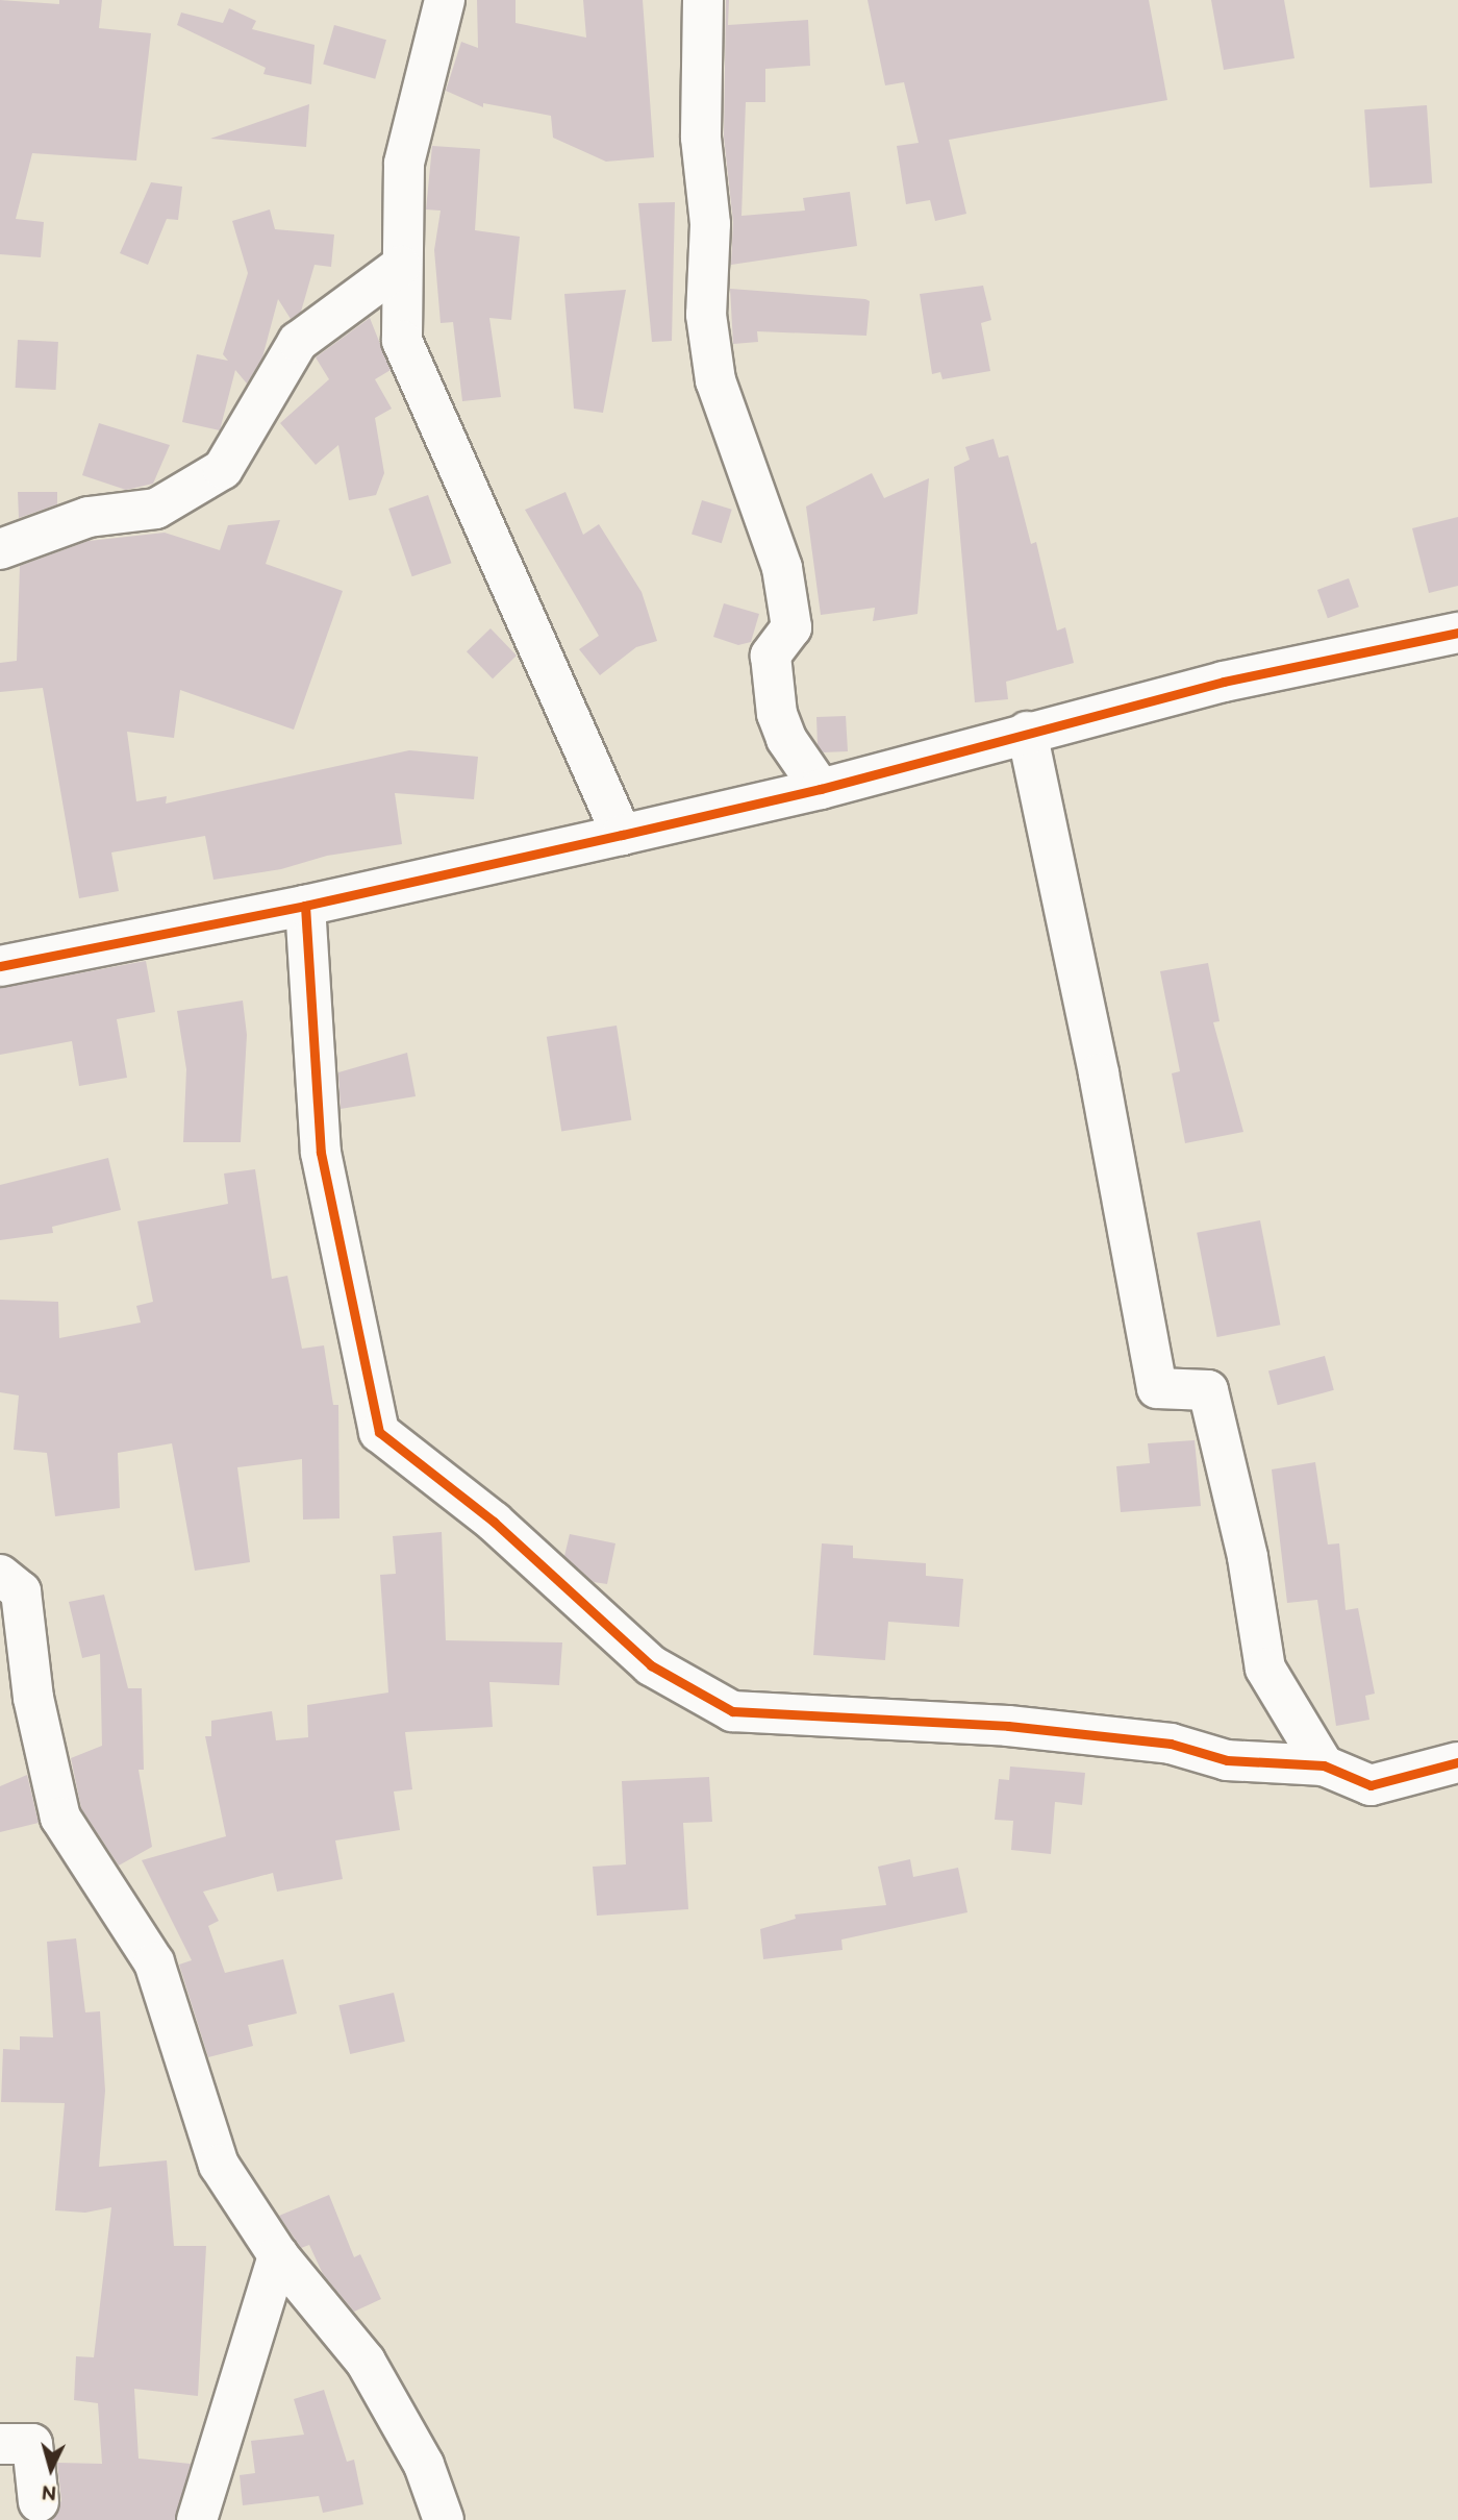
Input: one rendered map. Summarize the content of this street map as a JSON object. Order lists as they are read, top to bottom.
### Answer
{
  "north": "bottom"
}
